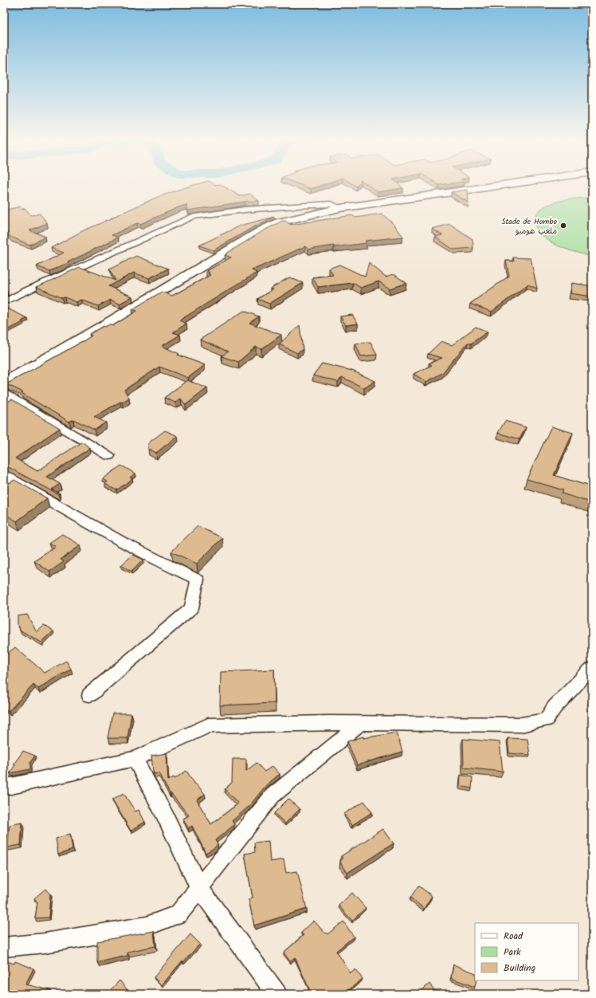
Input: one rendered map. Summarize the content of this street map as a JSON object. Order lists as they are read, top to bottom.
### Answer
{
  "places": ["Stade de Hombo ملعب هومبو"],
  "legend": ["Road", "Park", "Building"]
}
